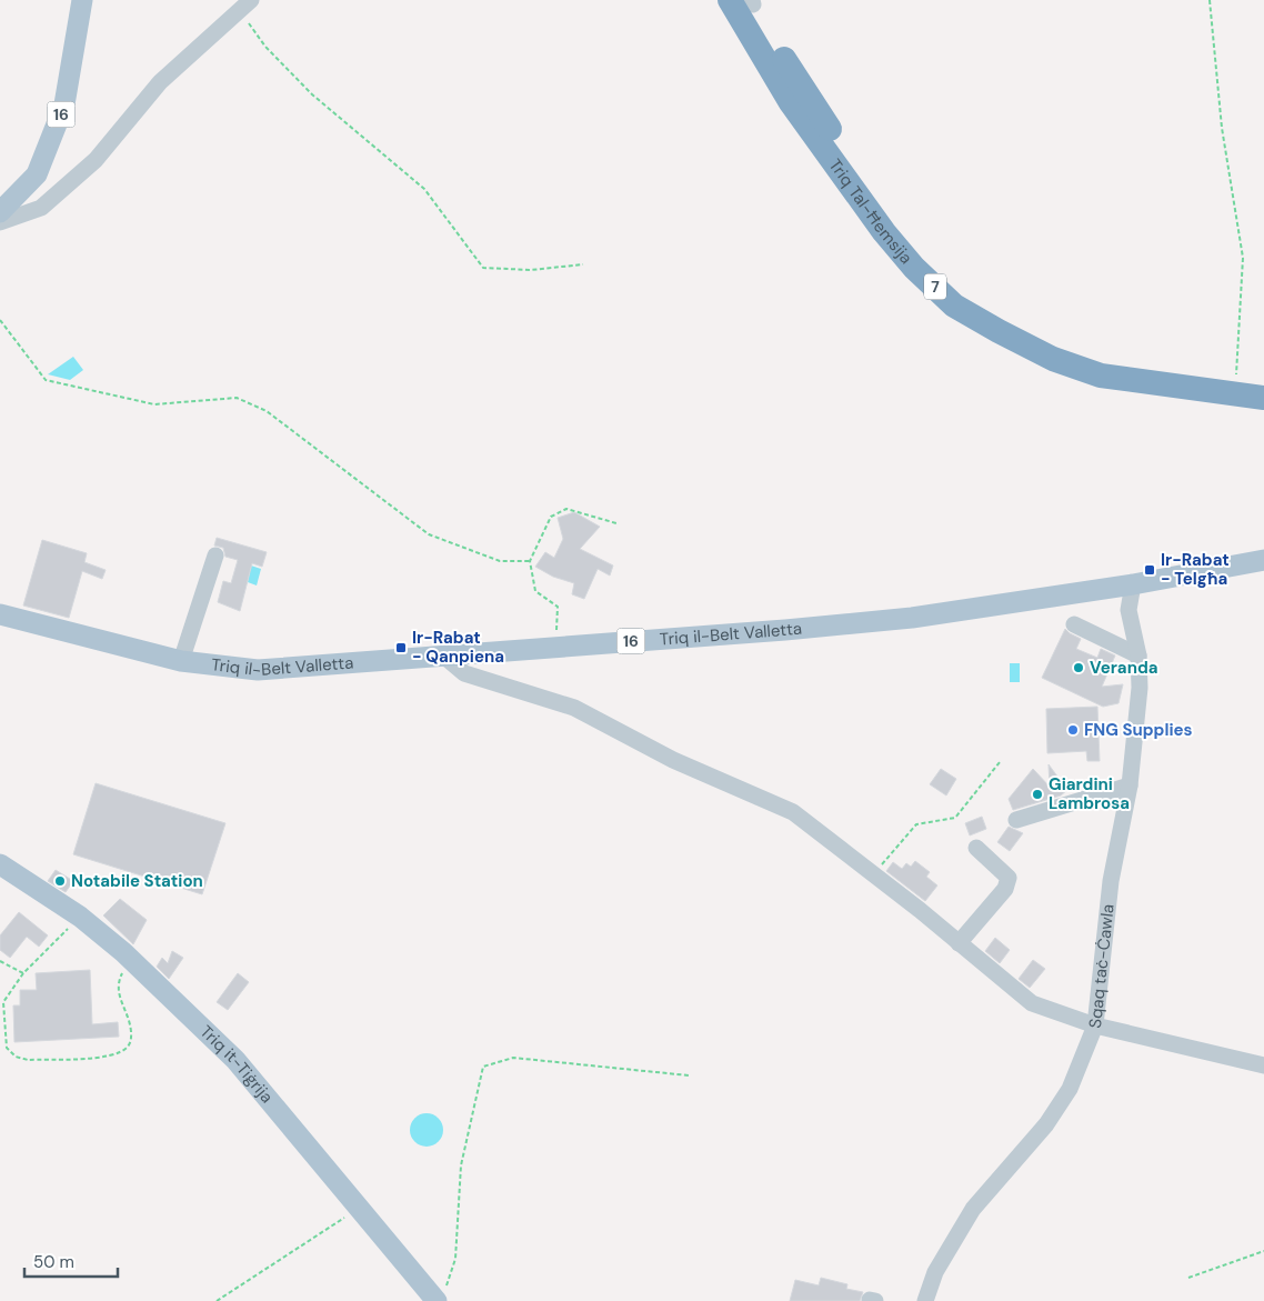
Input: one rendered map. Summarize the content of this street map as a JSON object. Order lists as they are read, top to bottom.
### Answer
{
  "streets": {
    "highway": ["Triq Tal-Ħemsija", "7"],
    "main road": ["16", "Triq il-Belt Valletta", "Triq it-Tiġrija"],
    "street": ["Sqaq taċ-Ċawla"]
  },
  "crossings": [
    ["Triq il-Belt Valletta", "Sqaq taċ-Ċawla"]
  ],
  "places": {
    "transit": ["Ir-Rabat - Telgħa", "Ir-Rabat - Qanpiena"],
    "other": [
      "Veranda",
      "FNG Supplies",
      "Giardini Lambrosa",
      "Notabile Station"
    ]
  },
  "scale_bar": "50 m"
}
